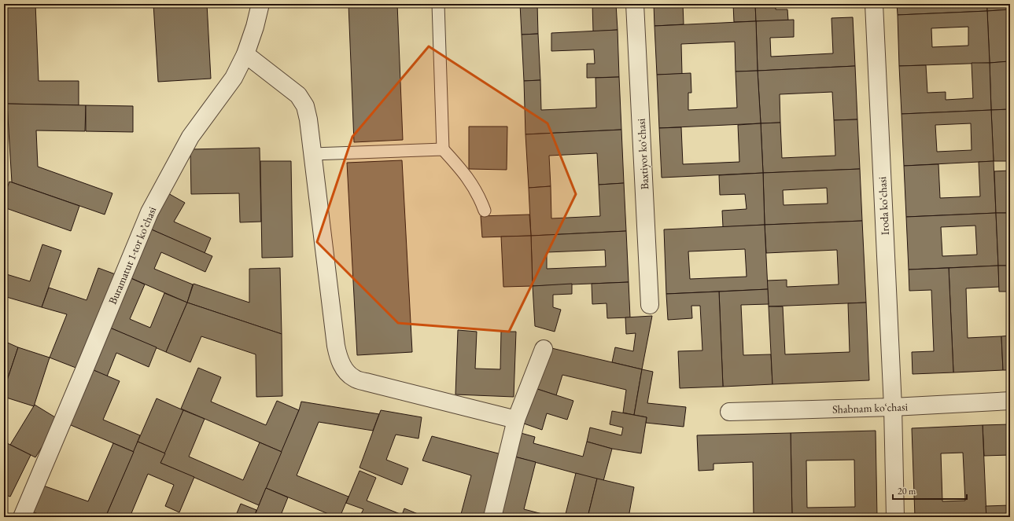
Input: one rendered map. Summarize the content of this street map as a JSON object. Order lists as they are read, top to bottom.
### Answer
{
  "streets": {
    "street": [
      "Baxtiyor koʻchasi",
      "Iroda koʻchasi",
      "Buramatut 1-tor koʼchasi",
      "Shabnam koʻchasi"
    ]
  },
  "crossings": [
    ["Iroda koʻchasi", "Shabnam koʻchasi"]
  ],
  "scale_bar": "20 m"
}
